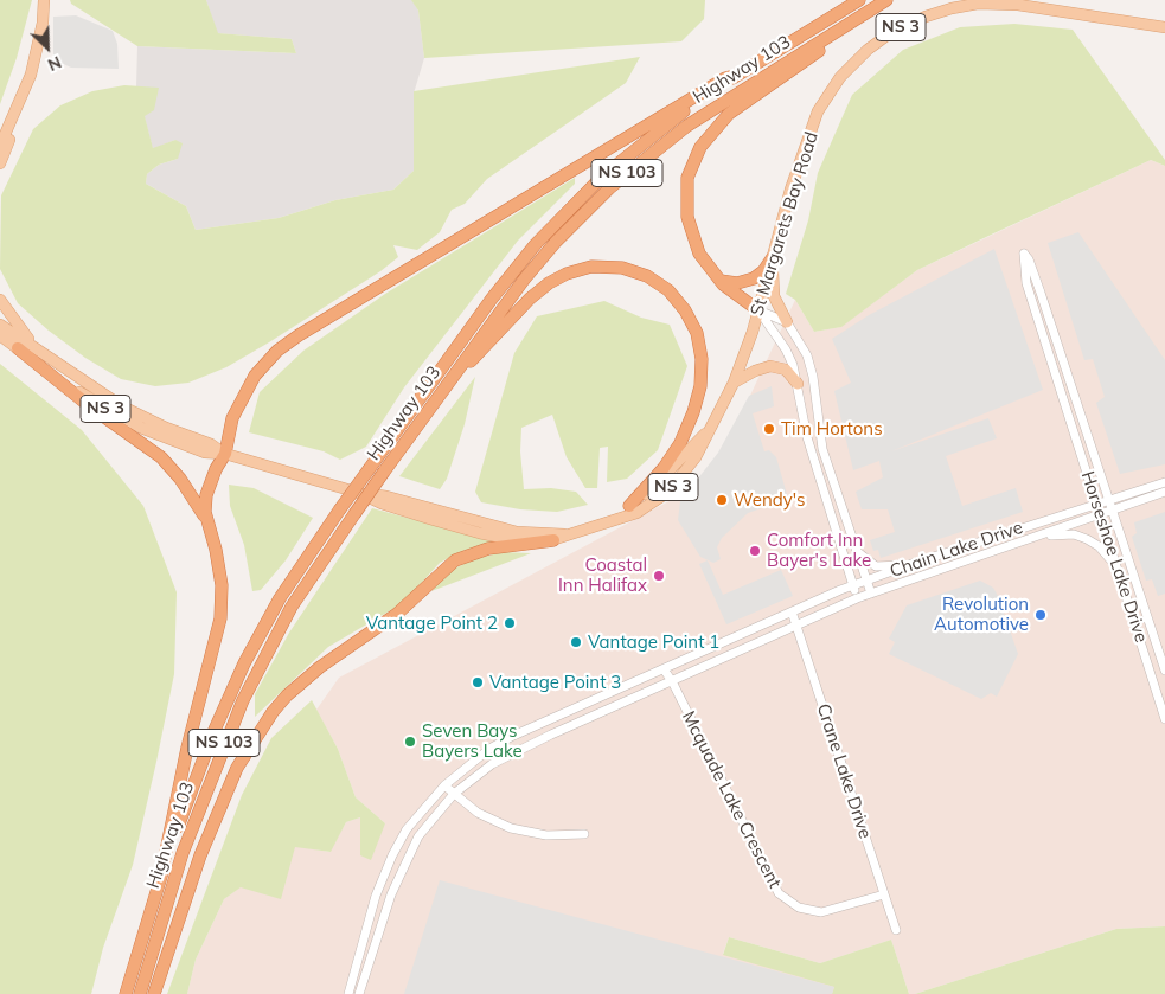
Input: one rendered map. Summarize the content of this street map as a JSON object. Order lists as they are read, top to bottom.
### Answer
{
  "streets": {
    "highway": ["Highway 103", "NS 103"],
    "main road": ["NS 3", "St Margarets Bay Road"],
    "street": [
      "Chain Lake Drive",
      "Horseshoe Lake Drive",
      "Crane Lake Drive",
      "Mcquade Lake Crescent"
    ]
  },
  "crossings": [
    ["Chain Lake Drive", "Horseshoe Lake Drive"],
    ["Chain Lake Drive", "Crane Lake Drive"],
    ["Chain Lake Drive", "Mcquade Lake Crescent"],
    ["Crane Lake Drive", "Mcquade Lake Crescent"]
  ],
  "places": [
    "Tim Hortons",
    "Wendy's",
    "Comfort Inn Bayer's Lake",
    "Coastal Inn Halifax",
    "Revolution Automotive",
    "Vantage Point 2",
    "Vantage Point 1",
    "Vantage Point 3",
    "Seven Bays Bayers Lake"
  ],
  "north": "bottom right"
}
